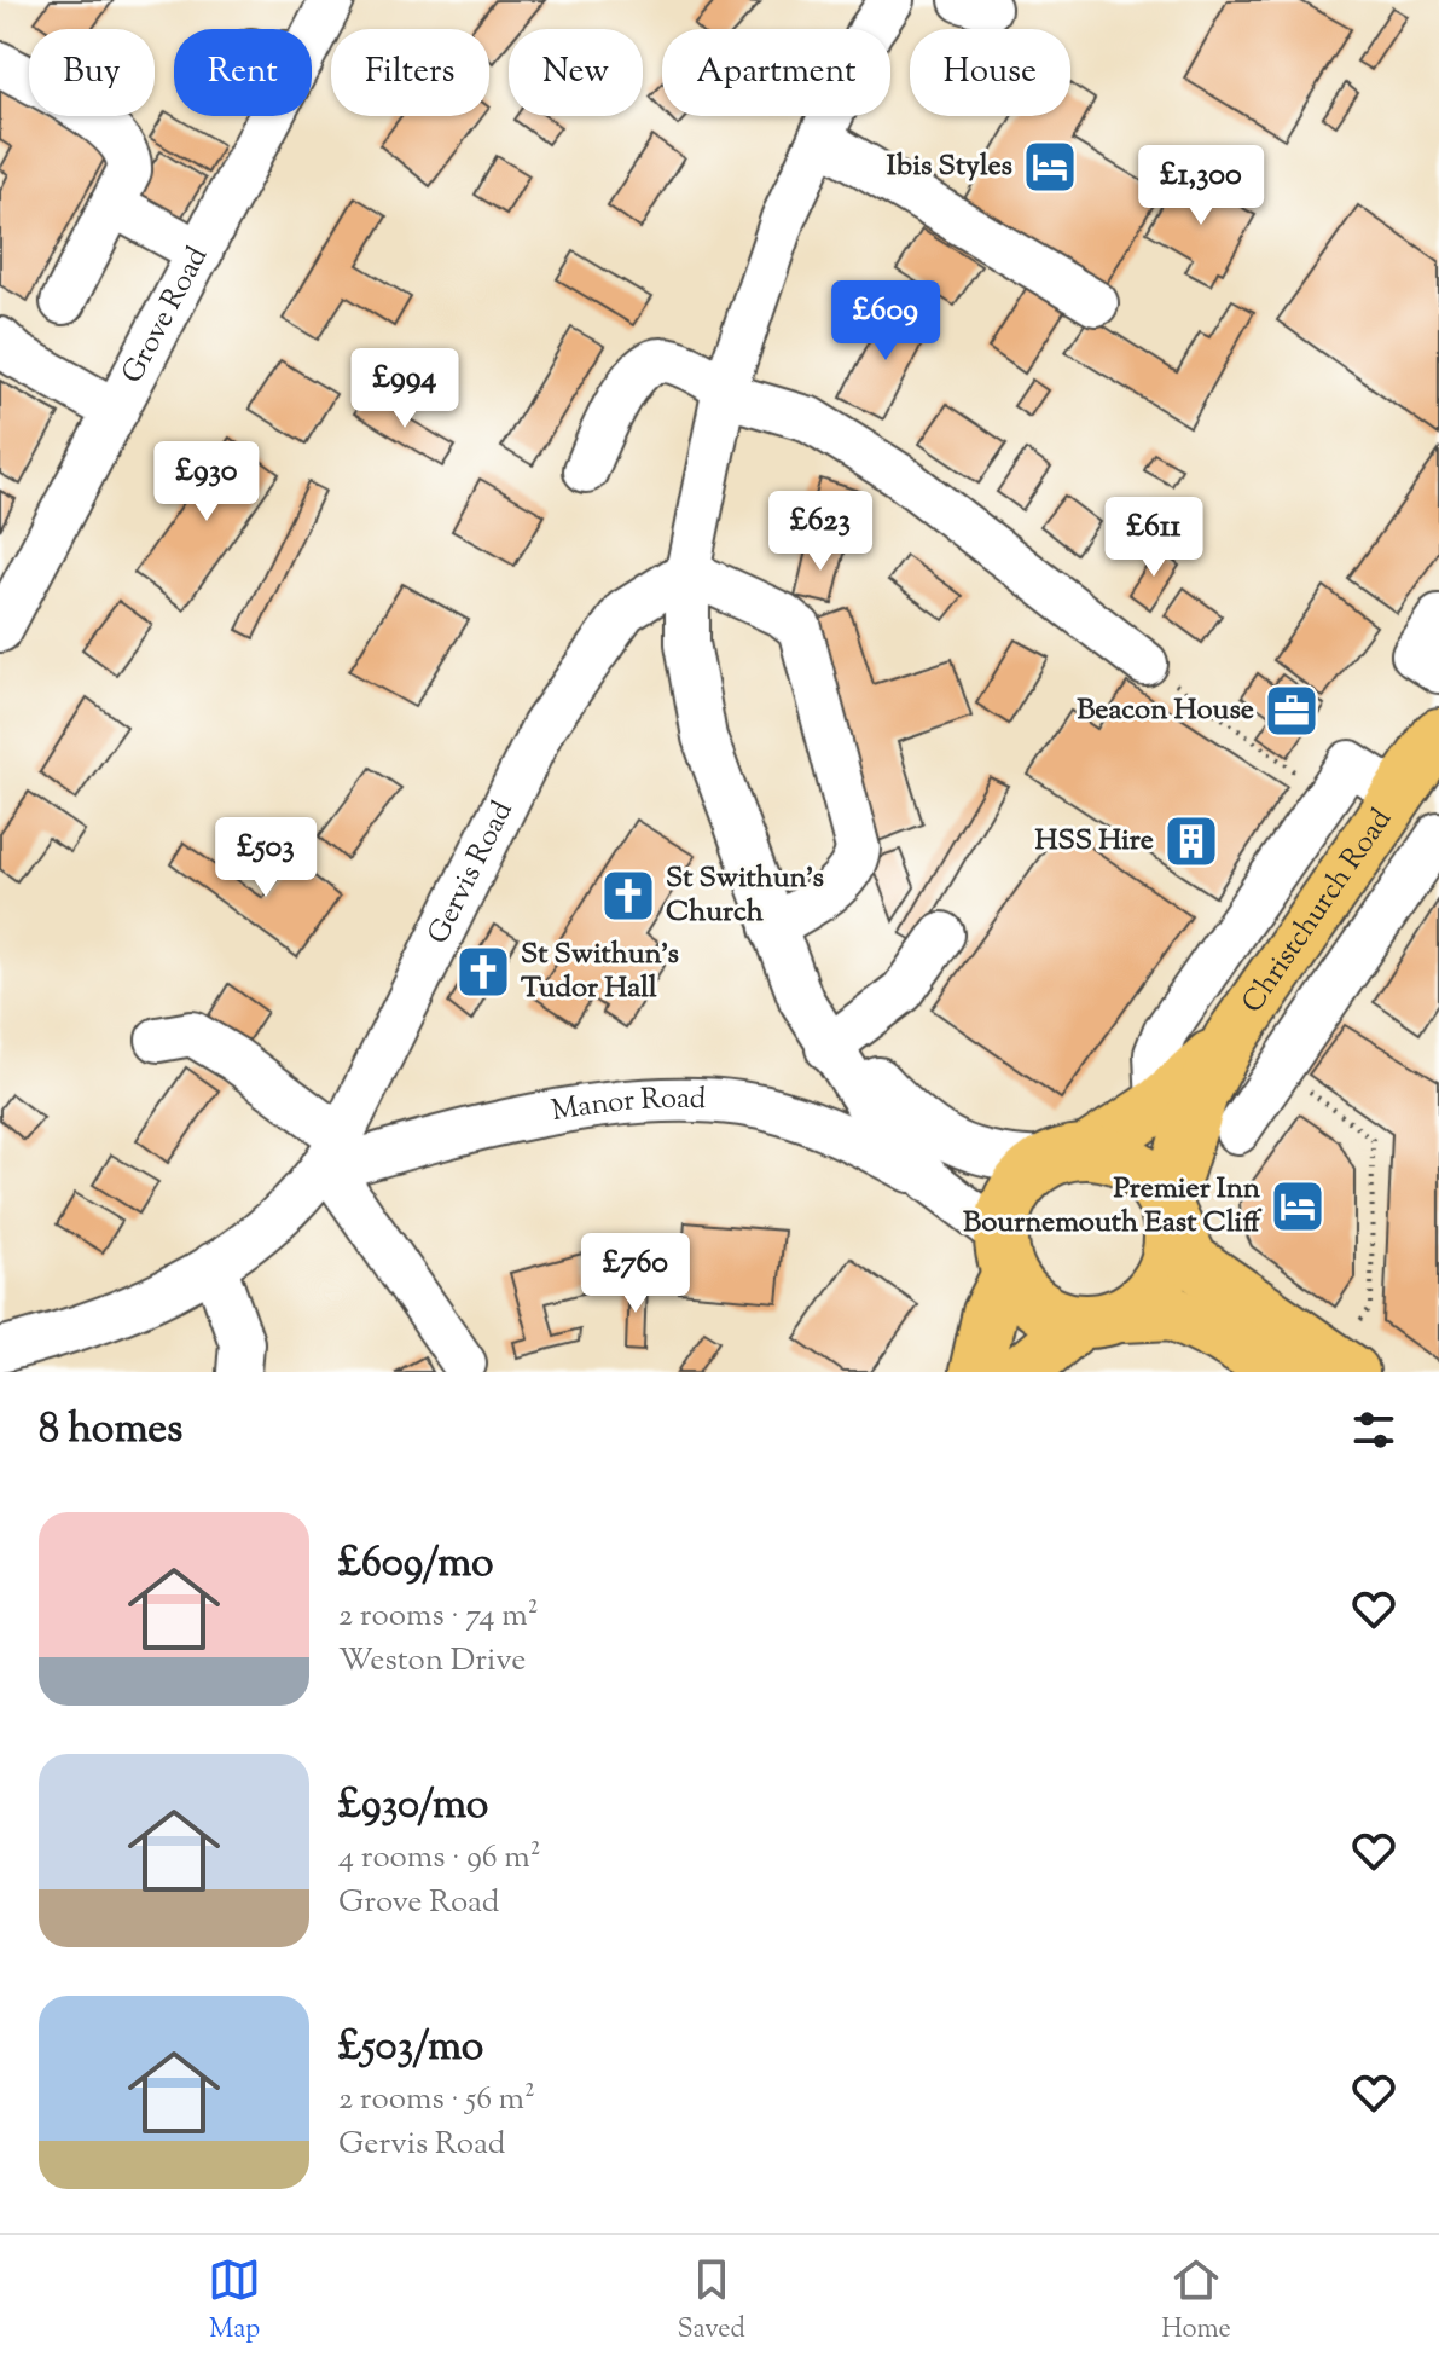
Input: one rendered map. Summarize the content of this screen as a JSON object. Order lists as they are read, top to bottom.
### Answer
{
  "streets": {
    "main road": ["Christchurch Road"],
    "street": ["Grove Road", "Gervis Road", "Manor Road"]
  },
  "crossings": [
    ["Gervis Road", "Manor Road"]
  ],
  "places": {
    "hotel": ["Ibis Styles", "Premier Inn Bournemouth East Cliff"],
    "office": ["Beacon House"],
    "building": ["HSS Hire"],
    "church": ["St Swithun's Church", "St Swithun's Tudor Hall"]
  },
  "page": {
    "chip": [
      "Buy",
      "Rent",
      "Filters",
      "New",
      "Apartment",
      "House"
    ],
    "price": [
      "£1,300",
      "£609",
      "£994",
      "£930",
      "£623",
      "£611",
      "£503",
      "£760"
    ],
    "heading": "8 homes",
    "list": [
      {
        "name": "£609/mo",
        "note": "2 rooms · 74 m² · Weston Drive"
      },
      {
        "name": "£930/mo",
        "note": "4 rooms · 96 m² · Grove Road"
      },
      {
        "name": "£503/mo",
        "note": "2 rooms · 56 m² · Gervis Road"
      }
    ],
    "tabs": ["Map", "Saved", "Home"]
  }
}
